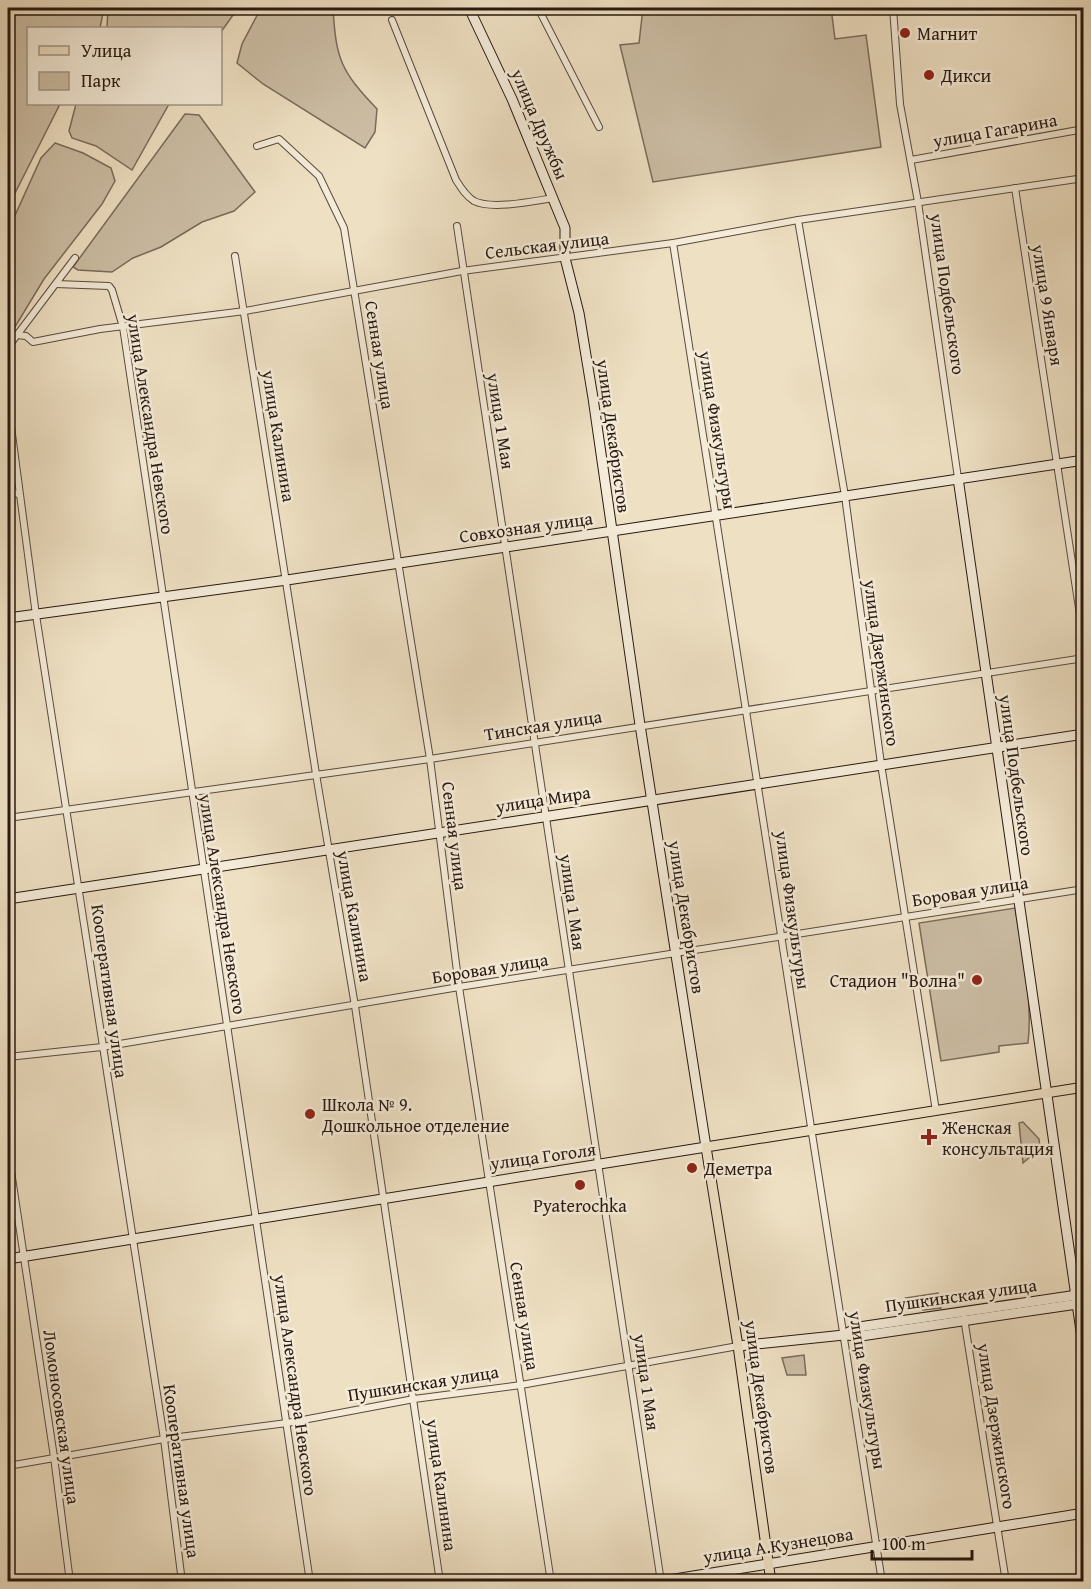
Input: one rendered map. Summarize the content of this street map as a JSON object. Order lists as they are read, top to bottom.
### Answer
{
  "streets": {
    "main road": [
      "улица Дружбы",
      "улица Подбельского",
      "улица Декабристов",
      "Совхозная улица",
      "улица Мира",
      "улица Гоголя",
      "Пушкинская улица",
      "улица А.Кузнецова"
    ],
    "street": [
      "улица Гагарина",
      "Сельская улица",
      "улица 9 Января",
      "Сенная улица",
      "улица 1 Мая",
      "улица Александра Невского",
      "улица Физкультуры",
      "улица Калинина",
      "улица Дзержинского",
      "Тинская улица",
      "Боровая улица",
      "Кооперативная улица",
      "Ломоносовская улица"
    ]
  },
  "crossings": [
    ["улица Дружбы", "Сельская улица"],
    ["улица Дружбы", "улица Декабристов"],
    ["улица Гагарина", "Сельская улица"],
    ["улица Гагарина", "улица Подбельского"],
    ["Сельская улица", "улица Подбельского"],
    ["Сельская улица", "улица 9 Января"],
    ["Сельская улица", "Сенная улица"],
    ["Сельская улица", "улица 1 Мая"],
    ["Сельская улица", "улица Александра Невского"],
    ["Сельская улица", "улица Физкультуры"],
    ["Сельская улица", "улица Калинина"],
    ["Сельская улица", "улица Декабристов"],
    ["Сельская улица", "улица Дзержинского"],
    ["улица Подбельского", "Совхозная улица"],
    ["улица Подбельского", "Тинская улица"],
    ["улица Подбельского", "улица Мира"],
    ["улица Подбельского", "Боровая улица"],
    ["улица Подбельского", "улица Гоголя"],
    ["улица Подбельского", "Пушкинская улица"],
    ["улица 9 Января", "Совхозная улица"],
    ["Сенная улица", "Совхозная улица"],
    ["Сенная улица", "Тинская улица"],
    ["Сенная улица", "улица Мира"],
    ["Сенная улица", "Боровая улица"],
    ["Сенная улица", "улица Гоголя"],
    ["Сенная улица", "Пушкинская улица"],
    ["улица 1 Мая", "Совхозная улица"],
    ["улица 1 Мая", "Тинская улица"],
    ["улица 1 Мая", "улица Мира"],
    ["улица 1 Мая", "Боровая улица"],
    ["улица 1 Мая", "улица Гоголя"],
    ["улица 1 Мая", "Пушкинская улица"],
    ["улица 1 Мая", "улица А.Кузнецова"],
    ["улица Александра Невского", "Совхозная улица"],
    ["улица Александра Невского", "Тинская улица"],
    ["улица Александра Невского", "улица Мира"],
    ["улица Александра Невского", "Боровая улица"],
    ["улица Александра Невского", "улица Гоголя"],
    ["улица Александра Невского", "Пушкинская улица"],
    ["улица Физкультуры", "Совхозная улица"],
    ["улица Физкультуры", "Тинская улица"],
    ["улица Физкультуры", "улица Мира"],
    ["улица Физкультуры", "Боровая улица"],
    ["улица Физкультуры", "улица Гоголя"],
    ["улица Физкультуры", "Пушкинская улица"],
    ["улица Физкультуры", "улица А.Кузнецова"],
    ["улица Калинина", "Совхозная улица"],
    ["улица Калинина", "Тинская улица"],
    ["улица Калинина", "улица Мира"],
    ["улица Калинина", "Боровая улица"],
    ["улица Калинина", "улица Гоголя"],
    ["улица Калинина", "Пушкинская улица"],
    ["улица Декабристов", "Совхозная улица"],
    ["улица Декабристов", "Тинская улица"],
    ["улица Декабристов", "улица Мира"],
    ["улица Декабристов", "Боровая улица"],
    ["улица Декабристов", "улица Гоголя"],
    ["улица Декабристов", "Пушкинская улица"],
    ["улица Декабристов", "улица А.Кузнецова"],
    ["Совхозная улица", "улица Дзержинского"],
    ["Совхозная улица", "Кооперативная улица"],
    ["улица Дзержинского", "Тинская улица"],
    ["улица Дзержинского", "улица Мира"],
    ["улица Дзержинского", "Боровая улица"],
    ["улица Дзержинского", "улица Гоголя"],
    ["улица Дзержинского", "Пушкинская улица"],
    ["улица Дзержинского", "улица А.Кузнецова"],
    ["Тинская улица", "Кооперативная улица"],
    ["улица Мира", "Кооперативная улица"],
    ["Боровая улица", "Кооперативная улица"],
    ["Кооперативная улица", "улица Гоголя"],
    ["Кооперативная улица", "Пушкинская улица"],
    ["улица Гоголя", "Ломоносовская улица"],
    ["Пушкинская улица", "Ломоносовская улица"]
  ],
  "places": {
    "other": [
      "Магнит",
      "Дикси",
      "Стадион \"Волна\"",
      "Школа № 9. Дошкольное отделение",
      "Деметра",
      "Pyaterochka"
    ],
    "health": ["Женская консультация"]
  },
  "legend": ["Улица", "Парк"],
  "scale_bar": "100 m"
}
